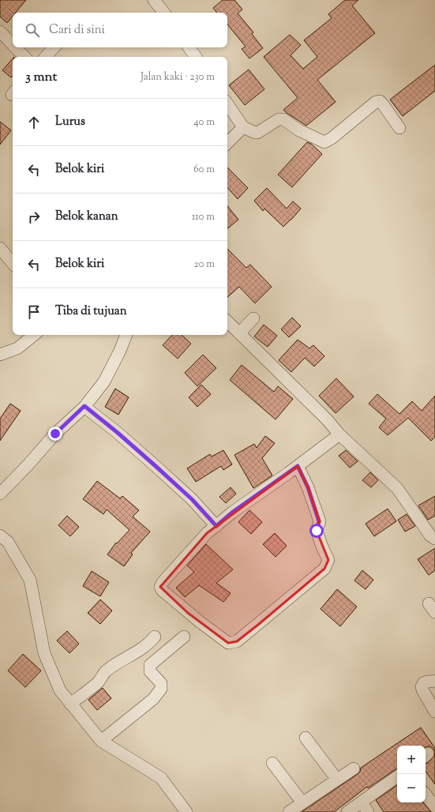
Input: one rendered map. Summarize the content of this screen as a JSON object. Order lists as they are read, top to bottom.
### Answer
{
  "page": {
    "search": "Cari di sini",
    "heading": ["3 mnt", "Jalan kaki · 230 m"],
    "list": [
      ["Lurus", "40 m"],
      ["Belok kiri", "60 m"],
      ["Belok kanan", "110 m"],
      ["Belok kiri", "20 m"],
      "Tiba di tujuan"
    ],
    "map_buttons": ["+", "−"]
  }
}
